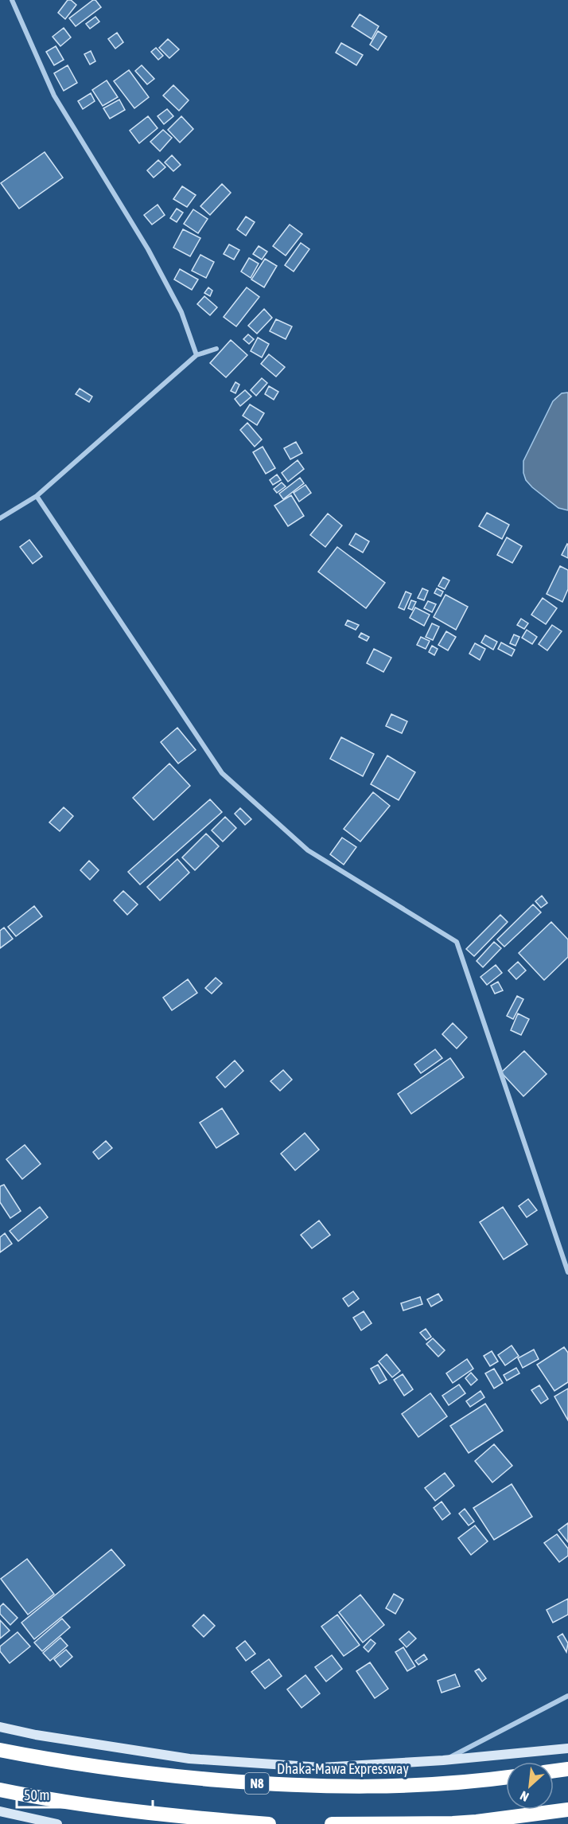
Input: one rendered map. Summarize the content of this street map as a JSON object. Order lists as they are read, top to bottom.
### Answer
{
  "streets": {
    "highway": ["Dhaka-Mawa Expressway", "N8"]
  },
  "scale_bar": "50 m",
  "north": "bottom left"
}
